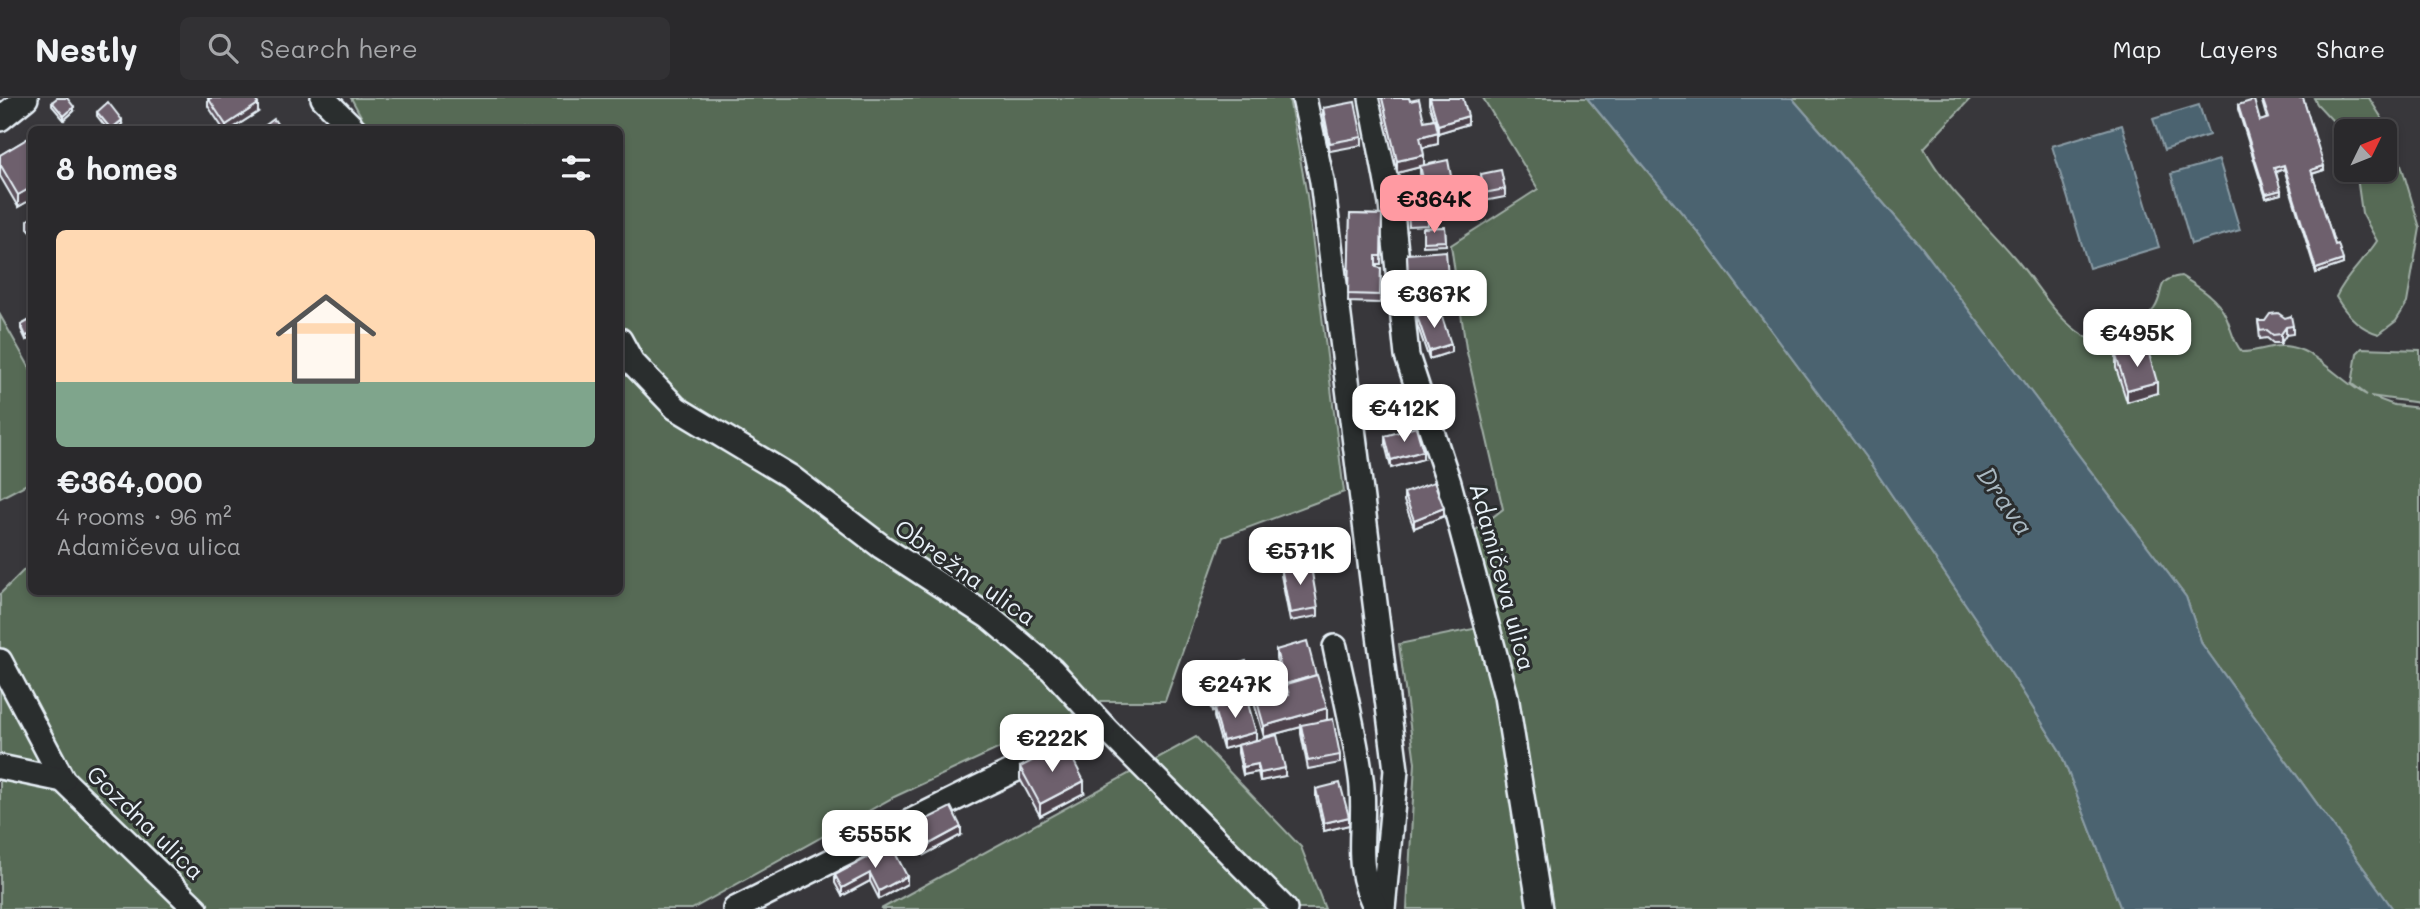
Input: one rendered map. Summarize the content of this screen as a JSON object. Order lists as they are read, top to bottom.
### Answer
{
  "streets": {
    "street": ["Obrežna ulica", "Adamičeva ulica", "Gozdna ulica"]
  },
  "water": ["Drava"],
  "north": "top right",
  "page": {
    "header": "Nestly",
    "search": "Search here",
    "nav": ["Map", "Layers", "Share"],
    "heading": "8 homes",
    "price": [
      "€364K",
      "€367K",
      "€495K",
      "€412K",
      "€571K",
      "€247K",
      "€222K",
      "€555K"
    ],
    "list": [
      {
        "name": "€364,000",
        "note": "4 rooms · 96 m² · Adamičeva ulica"
      }
    ]
  }
}
